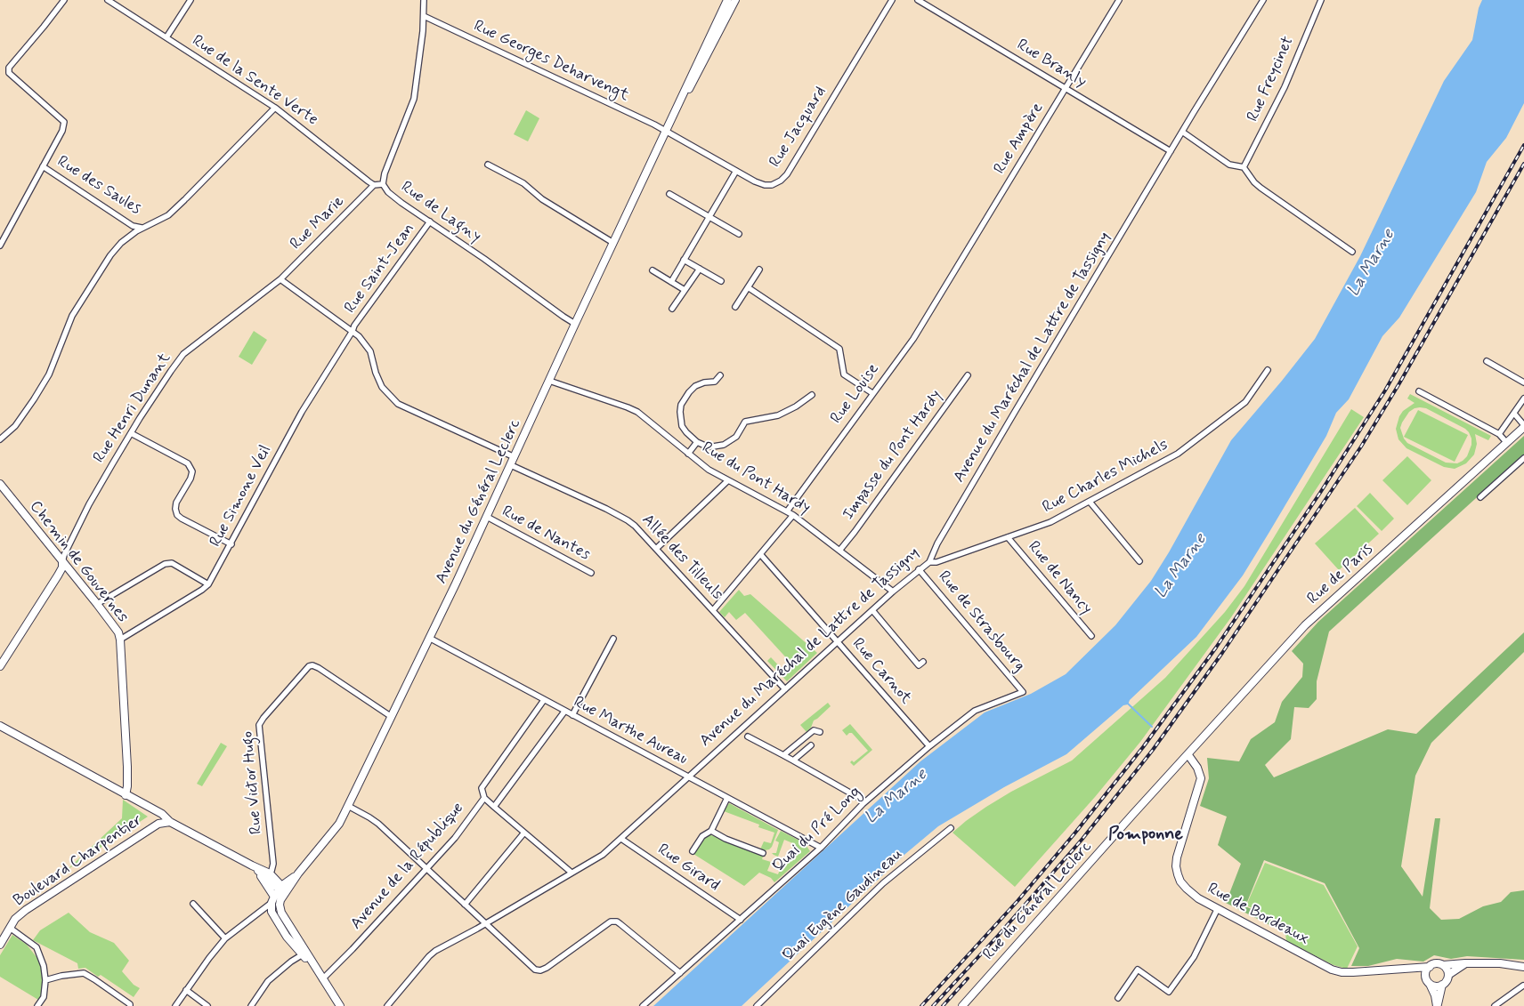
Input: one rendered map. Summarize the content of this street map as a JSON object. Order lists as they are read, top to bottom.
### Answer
{
  "streets": {
    "main road": [
      "Avenue du Général Leclerc",
      "Chemin de Gouvernes",
      "Rue de Paris",
      "Boulevard Charpentier",
      "Rue du Général Leclerc",
      "Rue de Bordeaux"
    ],
    "street": [
      "Rue Georges Deharvengt",
      "Rue Branly",
      "Rue Freycinet",
      "Rue de la Sente Verte",
      "Rue Jacquard",
      "Rue Ampère",
      "Rue des Saules",
      "Rue de Lagny",
      "Rue Marie",
      "Rue Saint-Jean",
      "Avenue du Maréchal de Lattre de Tassigny",
      "Rue Louise",
      "Rue Henri Dunant",
      "Impasse du Pont Hardy",
      "Rue Charles Michels",
      "Rue du Pont Hardy",
      "Rue Simone Veil",
      "Rue de Nantes",
      "Allée des Tilleuls",
      "Rue de Nancy",
      "Rue de Strasbourg",
      "Rue Carnot",
      "Rue Marthe Aureau",
      "Rue Victor Hugo",
      "Quai du Pré Long",
      "Avenue de la République",
      "Rue Girard",
      "Quai Eugène Gaudineau"
    ]
  },
  "crossings": [
    ["Rue Georges Deharvengt", "Rue Jacquard"],
    ["Rue Georges Deharvengt", "Rue de Lagny"],
    ["Rue Georges Deharvengt", "Avenue du Général Leclerc"],
    ["Rue Branly", "Rue Ampère"],
    ["Rue Branly", "Avenue du Maréchal de Lattre de Tassigny"],
    ["Rue de la Sente Verte", "Rue Marie"],
    ["Rue Jacquard", "Avenue du Général Leclerc"],
    ["Rue Ampère", "Rue Louise"],
    ["Rue de Lagny", "Rue Saint-Jean"],
    ["Rue de Lagny", "Avenue du Général Leclerc"],
    ["Rue Marie", "Rue Henri Dunant"],
    ["Rue Saint-Jean", "Rue Simone Veil"],
    ["Avenue du Maréchal de Lattre de Tassigny", "Rue Charles Michels"],
    ["Avenue du Maréchal de Lattre de Tassigny", "Rue du Pont Hardy"],
    ["Avenue du Maréchal de Lattre de Tassigny", "Allée des Tilleuls"],
    ["Avenue du Maréchal de Lattre de Tassigny", "Rue de Strasbourg"],
    ["Avenue du Maréchal de Lattre de Tassigny", "Rue Carnot"],
    ["Avenue du Maréchal de Lattre de Tassigny", "Rue Marthe Aureau"],
    ["Avenue du Maréchal de Lattre de Tassigny", "Rue Girard"],
    ["Rue Louise", "Rue du Pont Hardy"],
    ["Rue Henri Dunant", "Chemin de Gouvernes"],
    ["Impasse du Pont Hardy", "Rue du Pont Hardy"],
    ["Rue Charles Michels", "Rue de Nancy"],
    ["Rue du Pont Hardy", "Avenue du Général Leclerc"],
    ["Rue Simone Veil", "Chemin de Gouvernes"],
    ["Avenue du Général Leclerc", "Rue de Nantes"],
    ["Avenue du Général Leclerc", "Allée des Tilleuls"],
    ["Avenue du Général Leclerc", "Rue Marthe Aureau"],
    ["Avenue du Général Leclerc", "Rue Victor Hugo"],
    ["Rue de Paris", "Rue du Général Leclerc"],
    ["Rue de Paris", "Rue de Bordeaux"],
    ["Rue de Strasbourg", "Quai du Pré Long"],
    ["Rue Carnot", "Quai du Pré Long"],
    ["Rue Marthe Aureau", "Quai du Pré Long"],
    ["Rue Marthe Aureau", "Avenue de la République"],
    ["Quai du Pré Long", "Rue Girard"],
    ["Rue du Général Leclerc", "Rue de Bordeaux"]
  ],
  "districts": ["Pomponne"],
  "water": ["La Marne"]
}
